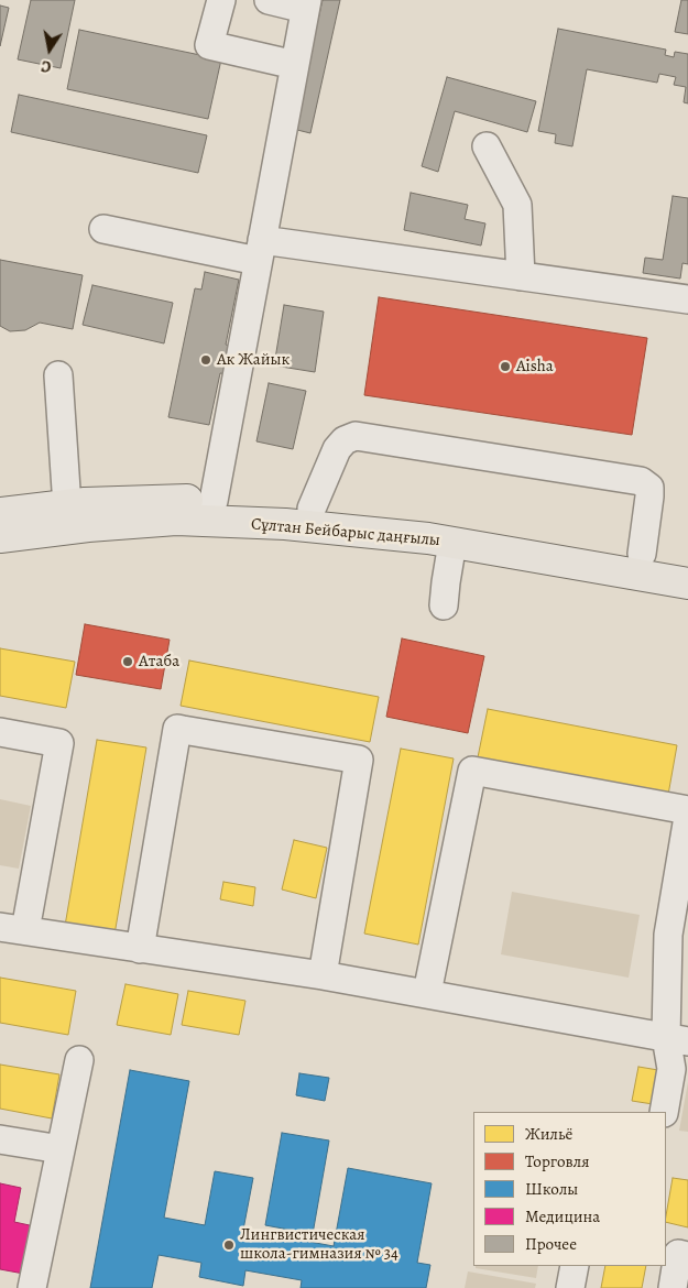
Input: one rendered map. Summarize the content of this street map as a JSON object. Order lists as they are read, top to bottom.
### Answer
{
  "streets": {
    "main road": ["Сұлтан Бейбарыс даңғылы"]
  },
  "places": [
    "Ак Жайык",
    "Aisha",
    "Атаба",
    "Лингвистическая школа-гимназия № 34"
  ],
  "legend": [
    "Жильё",
    "Торговля",
    "Школы",
    "Медицина",
    "Прочее"
  ],
  "north": "bottom"
}
